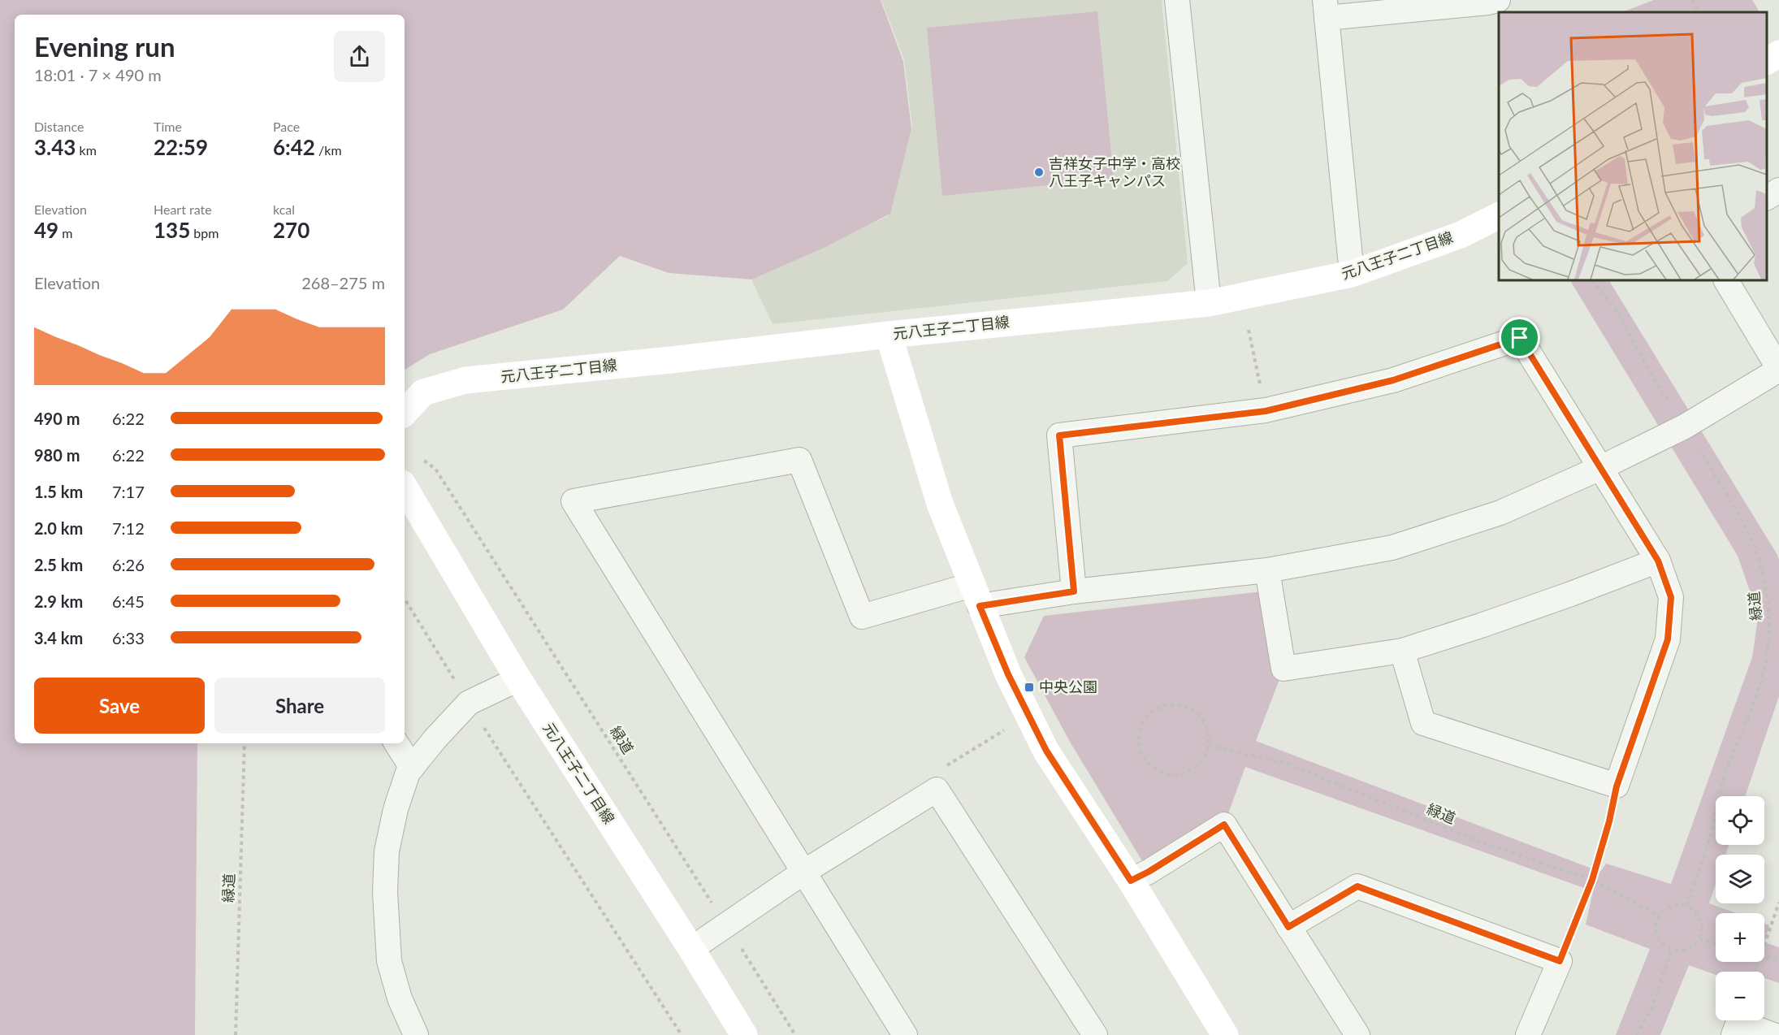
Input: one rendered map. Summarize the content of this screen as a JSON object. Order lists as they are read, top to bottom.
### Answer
{
  "streets": {
    "street": ["元八王子二丁目線"],
    "path": ["緑道"]
  },
  "places": {
    "other": ["吉祥女子中学・高校 八王子キャンパス"],
    "transit": ["中央公園"]
  },
  "page": {
    "heading": ["Evening run", "18:01 · 7 × 490 m"],
    "stats": [
      ["Distance", "3.43 km"],
      ["Time", "22:59"],
      ["Pace", "6:42 /km"],
      ["Elevation", "49 m"],
      ["Heart rate", "135 bpm"],
      ["kcal", "270"]
    ],
    "chart": ["Elevation", "268–275 m"],
    "list": [
      {
        "name": "490 m",
        "note": "6:22"
      },
      {
        "name": "980 m",
        "note": "6:22"
      },
      {
        "name": "1.5 km",
        "note": "7:17"
      },
      {
        "name": "2.0 km",
        "note": "7:12"
      },
      {
        "name": "2.5 km",
        "note": "6:26"
      },
      {
        "name": "2.9 km",
        "note": "6:45"
      },
      {
        "name": "3.4 km",
        "note": "6:33"
      }
    ],
    "buttons": ["Save", "Share"],
    "map_buttons": ["+", "−"]
  }
}
